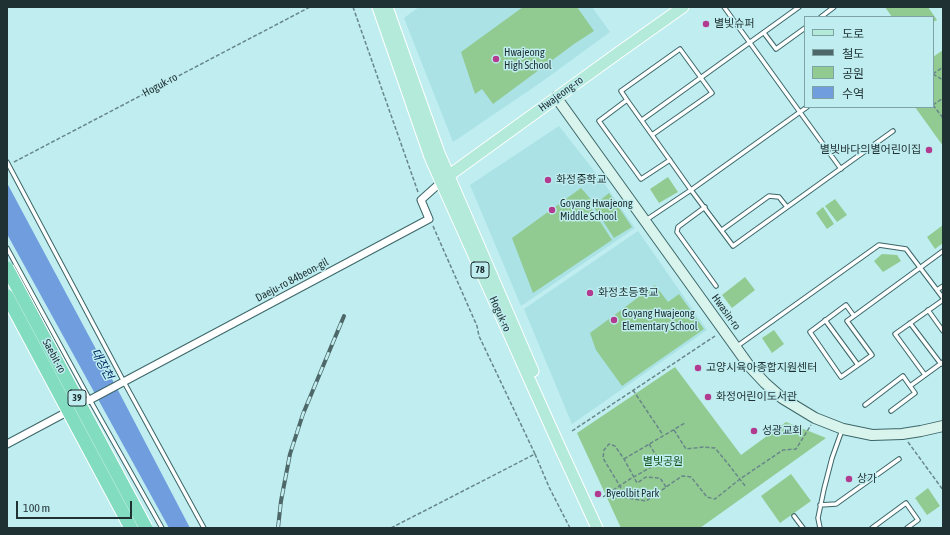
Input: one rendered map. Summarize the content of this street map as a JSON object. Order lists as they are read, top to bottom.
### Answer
{
  "streets": {
    "highway": ["Saebit-ro", "39"],
    "main road": [
      "Hoguk-ro",
      "Hwajeong-ro",
      "78",
      "Hwasin-ro"
    ],
    "street": ["Daeju-ro 84beon-gil"]
  },
  "crossings": [
    ["Hoguk-ro", "Hwajeong-ro"],
    ["Hwajeong-ro", "Hwasin-ro"]
  ],
  "water": ["대장천"],
  "parks": ["별빛공원"],
  "places": [
    "별빛슈퍼",
    "Hwajeong High School",
    "별빛바다의별어린이집",
    "화정중학교",
    "Goyang Hwajeong Middle School",
    "화정초등학교",
    "Goyang Hwajeong Elementary School",
    "고양시육아종합지원센터",
    "화정어린이도서관",
    "성광교회",
    "상가",
    "Byeolbit Park"
  ],
  "legend": [
    "도로",
    "철도",
    "공원",
    "수역"
  ],
  "scale_bar": "100 m"
}
